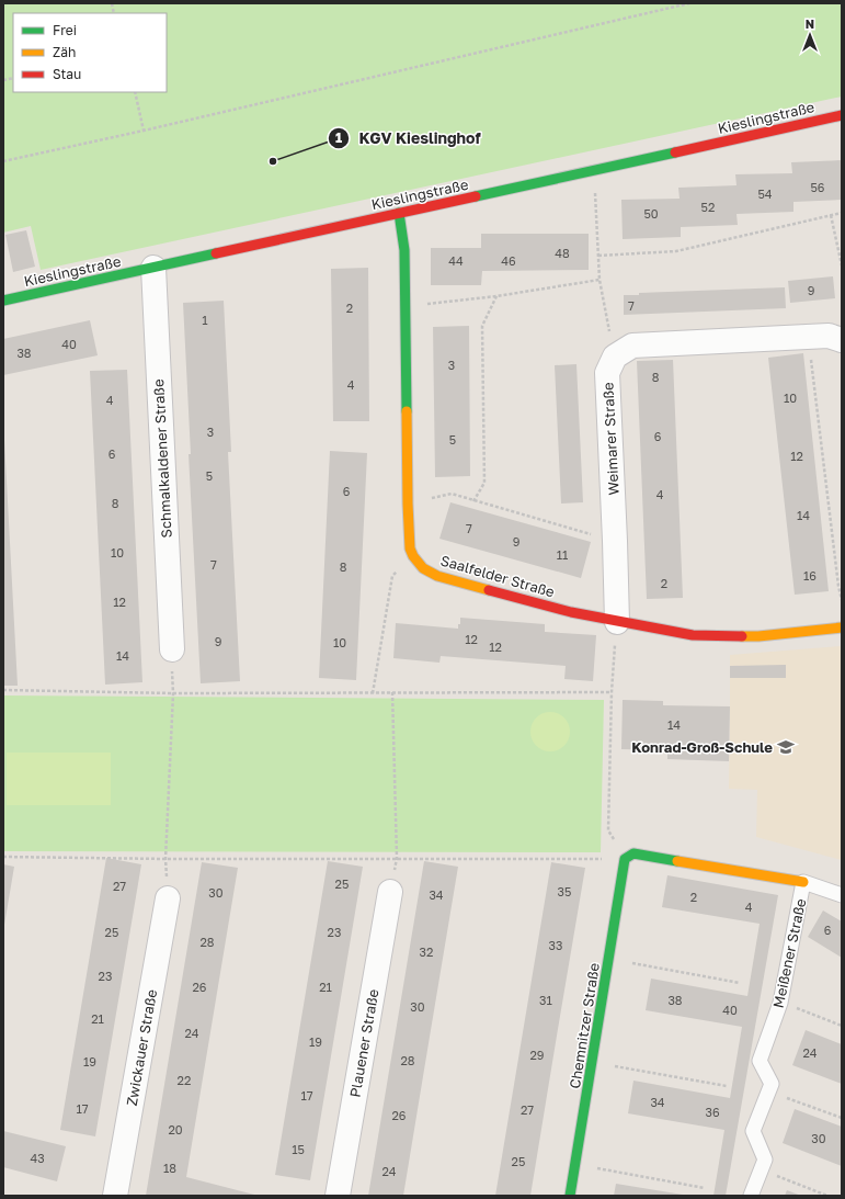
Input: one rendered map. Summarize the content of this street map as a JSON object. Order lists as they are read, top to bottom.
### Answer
{
  "streets": {
    "street": [
      "Kieslingstraße",
      "Weimarer Straße",
      "Schmalkaldener Straße",
      "Saalfelder Straße",
      "Meißener Straße",
      "Chemnitzer Straße",
      "Plauener Straße",
      "Zwickauer Straße"
    ]
  },
  "crossings": [
    ["Kieslingstraße", "Schmalkaldener Straße"],
    ["Kieslingstraße", "Saalfelder Straße"],
    ["Weimarer Straße", "Saalfelder Straße"],
    ["Meißener Straße", "Chemnitzer Straße"]
  ],
  "places": {
    "other": ["KGV Kieslinghof"],
    "school or university": ["Konrad-Groß-Schule"]
  },
  "house_numbers": [
    "56",
    "54",
    "52",
    "50",
    "48",
    "44",
    "46",
    "9",
    "7",
    "2",
    "1",
    "40",
    "38",
    "3",
    "8",
    "4",
    "10",
    "4",
    "3",
    "6",
    "5",
    "6",
    "12",
    "5",
    "6",
    "4",
    "8",
    "14",
    "7",
    "9",
    "10",
    "11",
    "7",
    "8",
    "16",
    "2",
    "12",
    "12",
    "9",
    "10",
    "12",
    "14",
    "14",
    "25",
    "27",
    "35",
    "30",
    "34",
    "2",
    "4",
    "6",
    "25",
    "23",
    "28",
    "33",
    "32",
    "23",
    "26",
    "21",
    "31",
    "38",
    "30",
    "40",
    "21",
    "24",
    "19",
    "24",
    "29",
    "28",
    "19",
    "22",
    "17",
    "34",
    "17",
    "27",
    "36",
    "26",
    "20",
    "30",
    "15",
    "43",
    "25",
    "18",
    "24"
  ],
  "legend": ["Frei", "Zäh", "Stau"],
  "north": "top"
}
